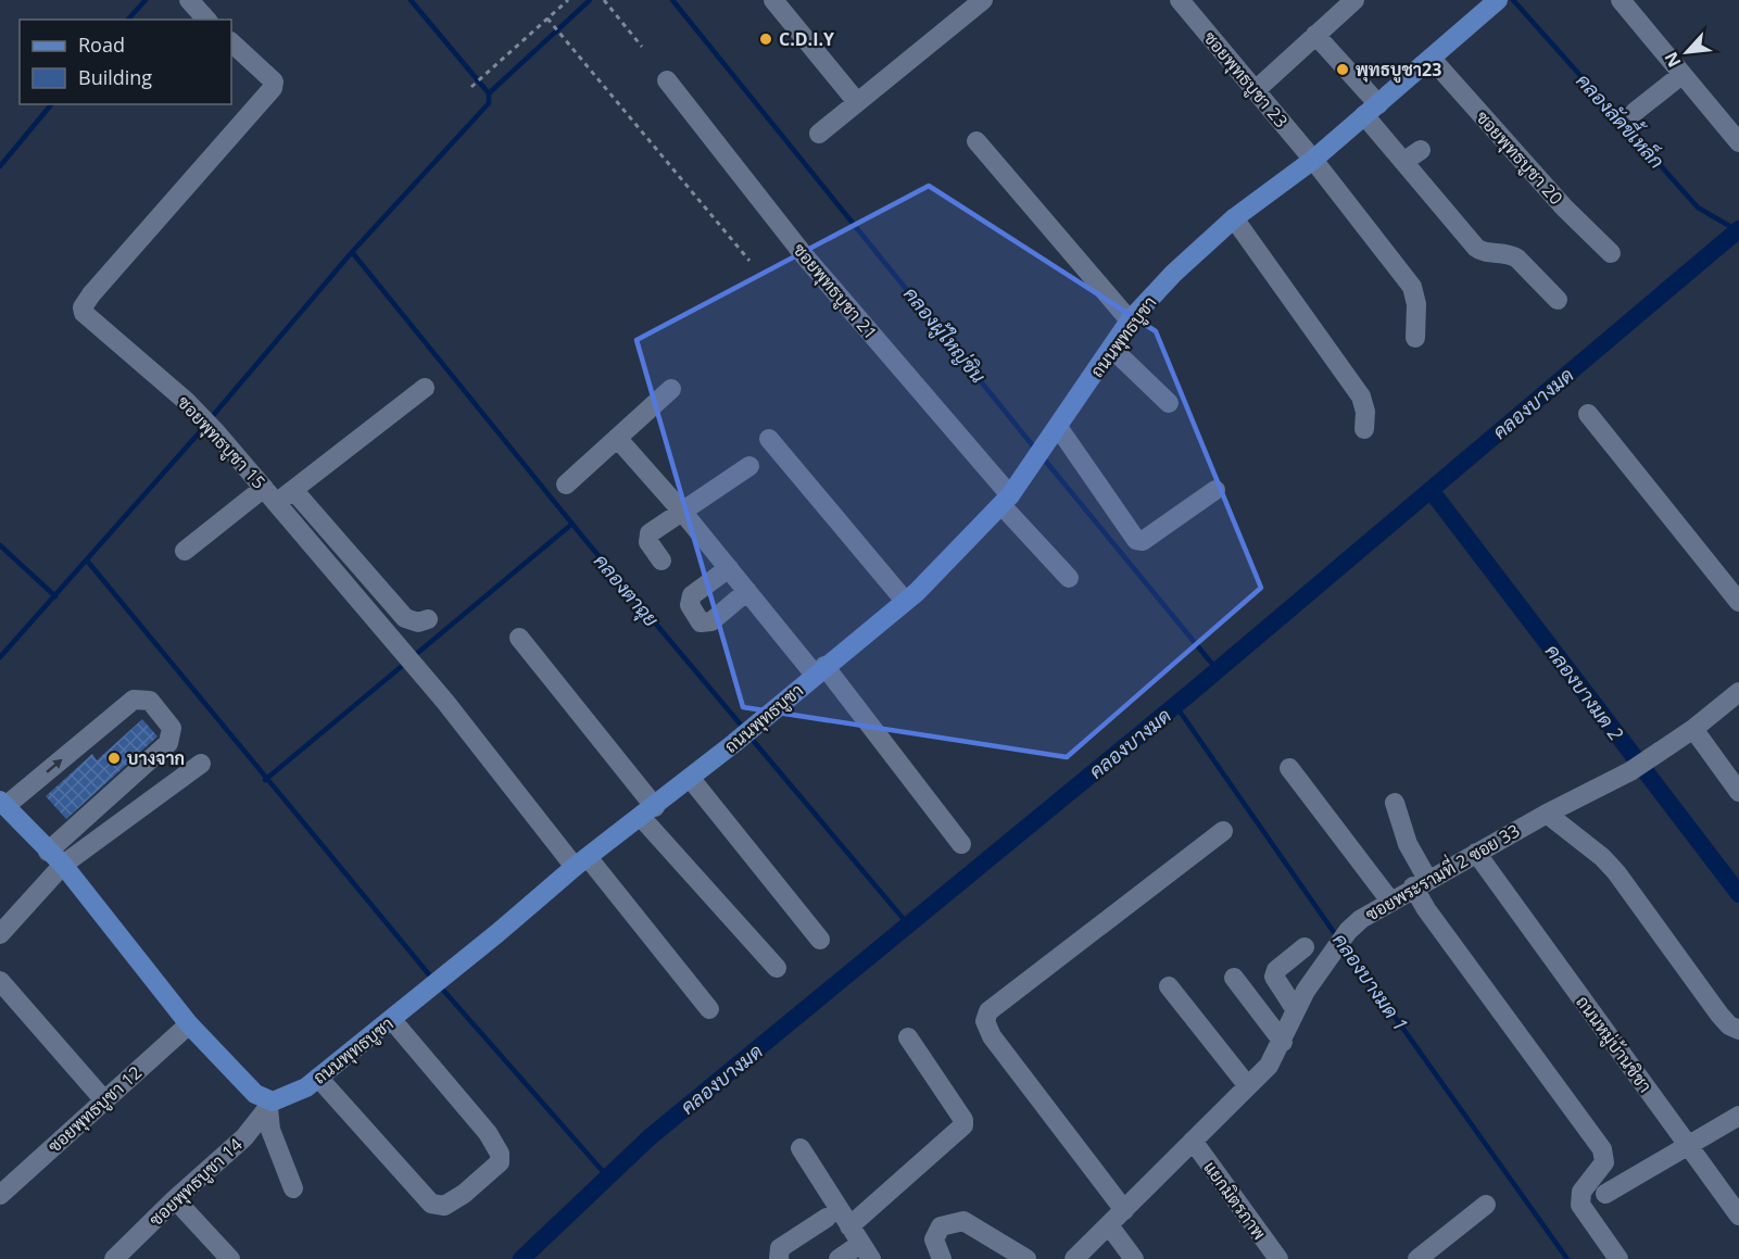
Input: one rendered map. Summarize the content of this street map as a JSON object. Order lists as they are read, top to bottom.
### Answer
{
  "streets": {
    "main road": ["ถนนพุทธบูชา"],
    "street": [
      "ซอยพุทธบูชา 23",
      "ซอยพุทธบูชา 20",
      "ซอยพุทธบูชา 21",
      "ซอยพุทธบูชา 15",
      "ซอยพระรามที่ 2 ซอย 33",
      "ถนนหมู่บ้านชิชา",
      "ซอยพุทธบูชา 12",
      "ซอยพุทธบูชา 14",
      "แยกมิตรภาพ"
    ]
  },
  "crossings": [
    ["ซอยพุทธบูชา 23", "ถนนพุทธบูชา"],
    ["ซอยพุทธบูชา 20", "ถนนพุทธบูชา"],
    ["ซอยพุทธบูชา 21", "ถนนพุทธบูชา"],
    ["ถนนพุทธบูชา", "ซอยพุทธบูชา 15"],
    ["ถนนพุทธบูชา", "ซอยพุทธบูชา 14"],
    ["ซอยพระรามที่ 2 ซอย 33", "ถนนหมู่บ้านชิชา"],
    ["ซอยพระรามที่ 2 ซอย 33", "แยกมิตรภาพ"]
  ],
  "water": [
    "คลองลัดขี้เหล็ก",
    "คลองผู้ใหญ่ชิน",
    "คลองบางมด",
    "คลองตาฉุย",
    "คลองบางมด 2",
    "คลองบางมด 1"
  ],
  "places": ["C.D.I.Y", "พุทธบูชา23", "บางจาก"],
  "legend": ["Road", "Building"],
  "north": "bottom left"
}
